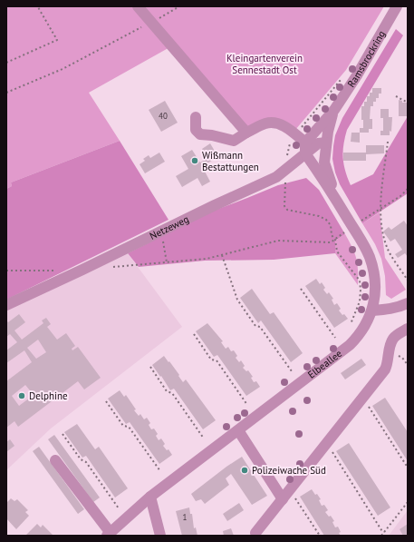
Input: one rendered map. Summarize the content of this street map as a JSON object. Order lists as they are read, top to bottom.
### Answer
{
  "streets": {
    "street": ["Ramsbrockring", "Netzeweg", "Elbeallee"]
  },
  "crossings": [
    ["Ramsbrockring", "Netzeweg"],
    ["Ramsbrockring", "Elbeallee"]
  ],
  "parks": ["Kleingartenverein Sennestadt Ost"],
  "places": ["Wißmann Bestattungen", "Delphine", "Polizeiwache Süd"],
  "house_numbers": ["40", "1"]
}
